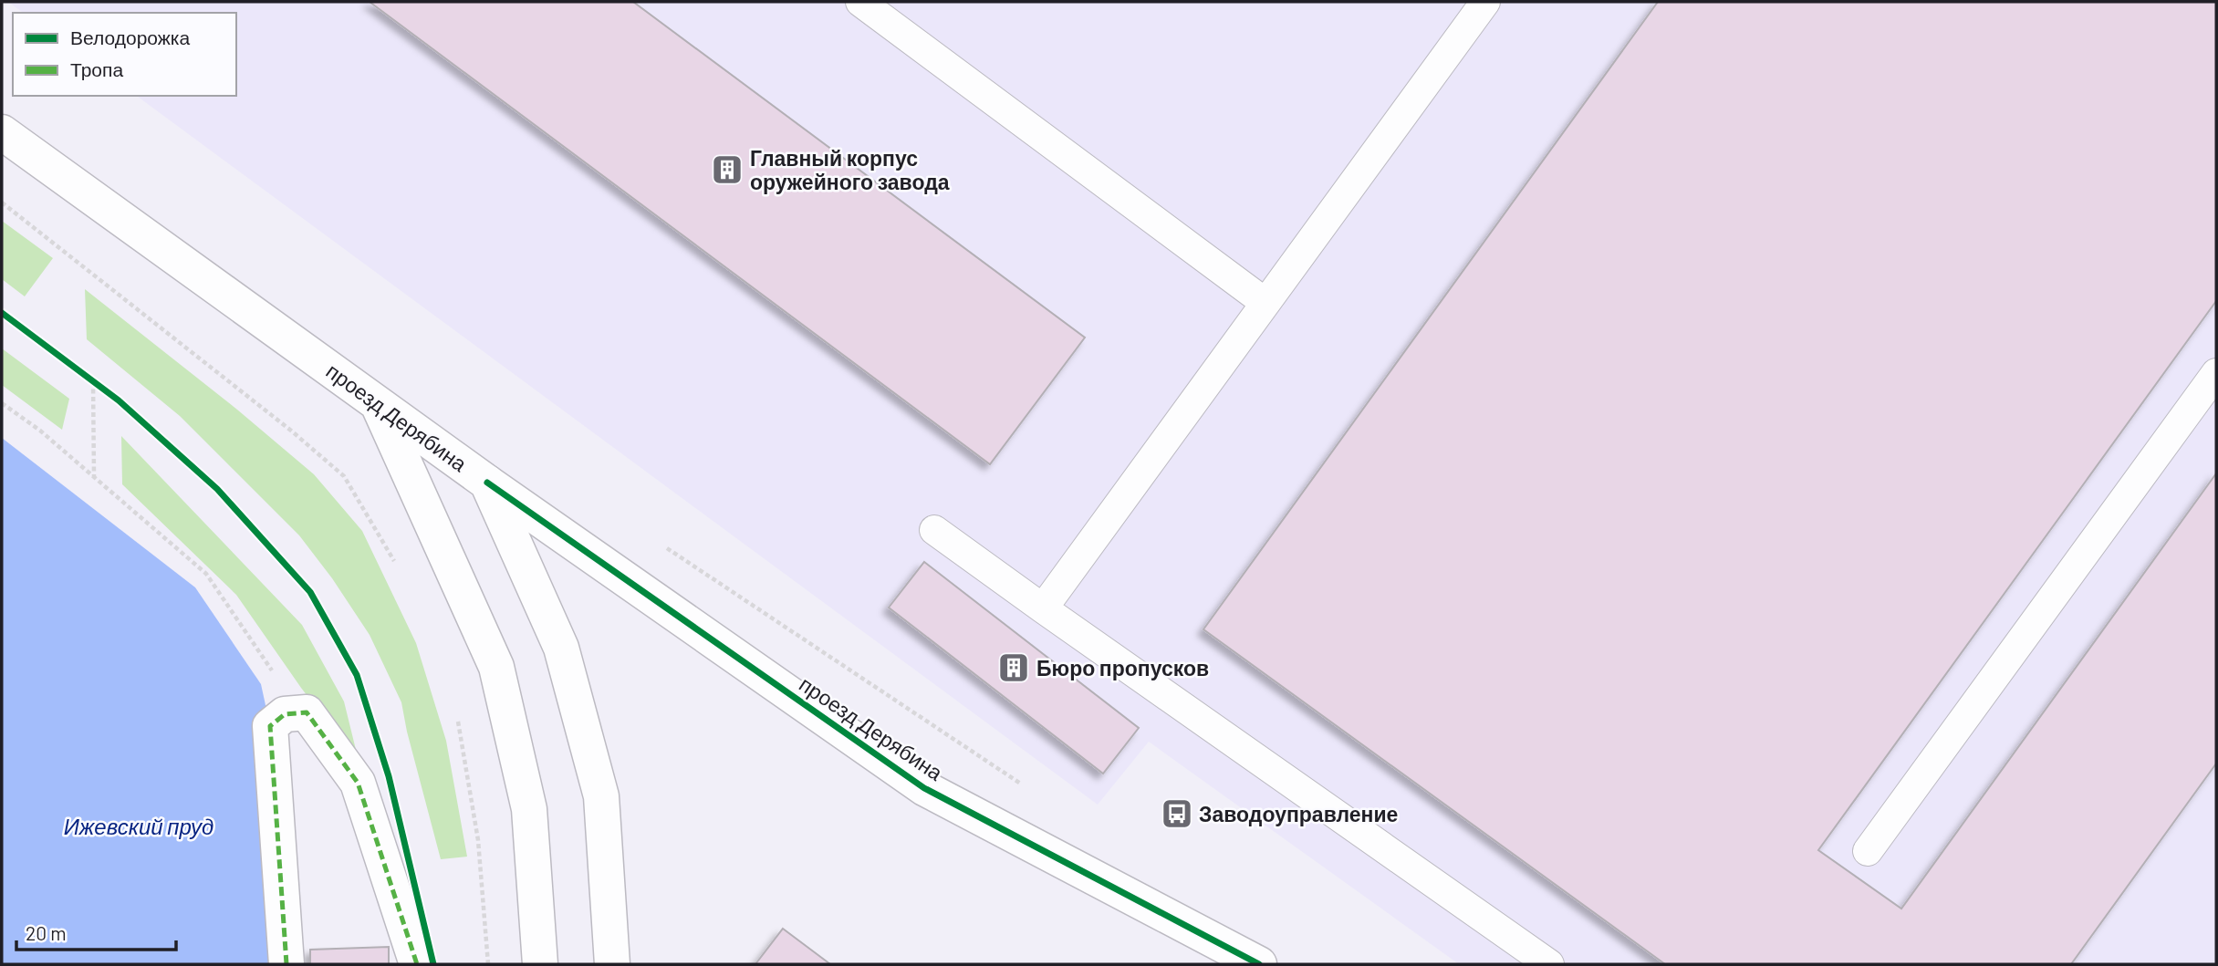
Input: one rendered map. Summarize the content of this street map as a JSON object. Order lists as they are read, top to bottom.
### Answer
{
  "streets": {
    "main road": ["проезд Дерябина"]
  },
  "water": ["Ижевский пруд"],
  "places": {
    "building": ["Главный корпус оружейного завода", "Бюро пропусков"],
    "bus stop": ["Заводоуправление"]
  },
  "legend": ["Велодорожка", "Тропа"],
  "scale_bar": "20 m"
}
